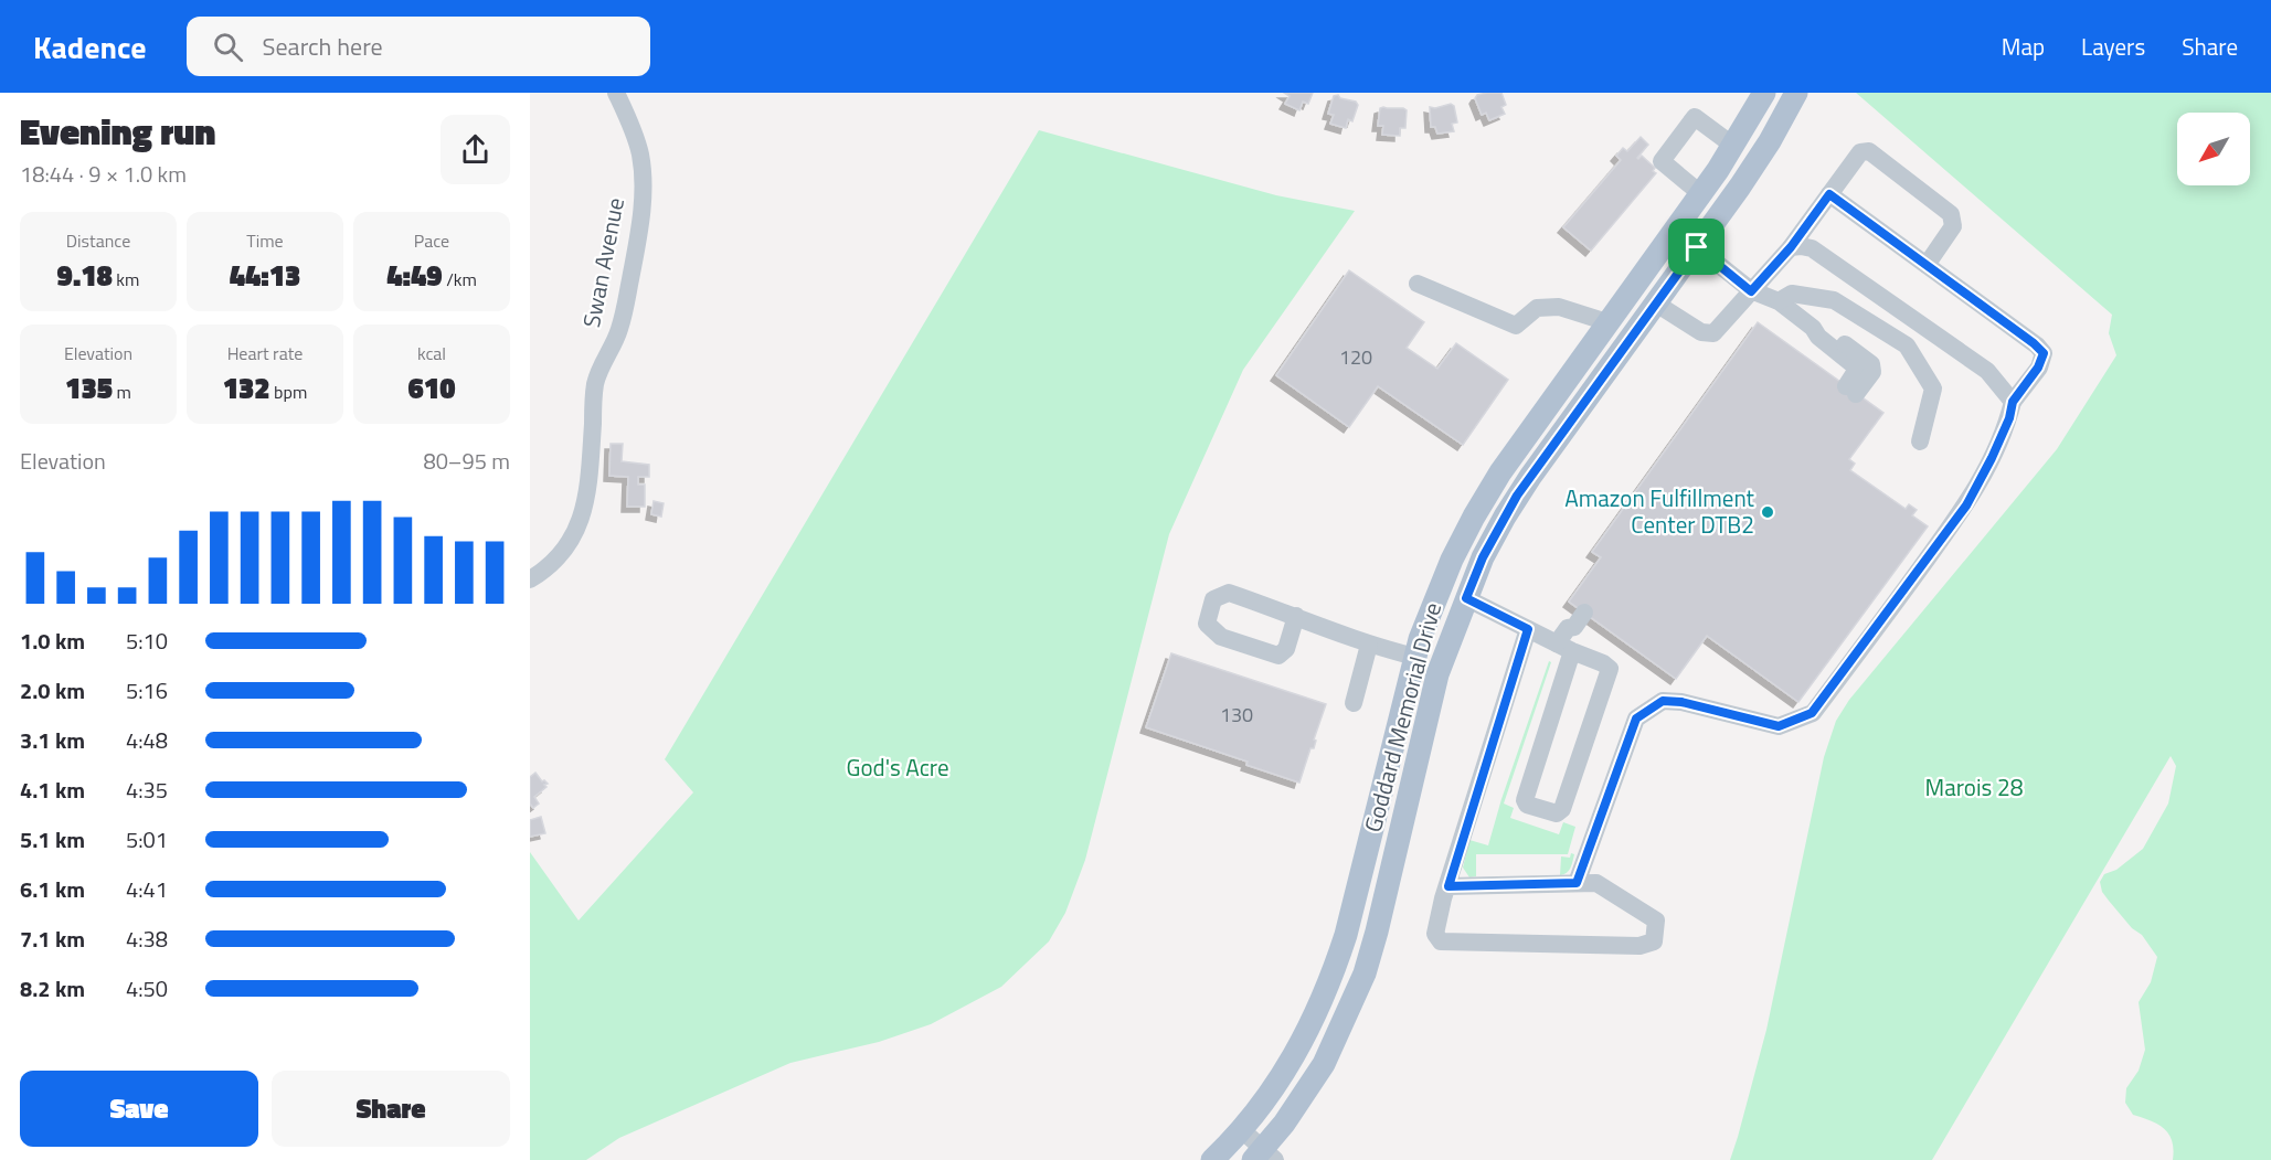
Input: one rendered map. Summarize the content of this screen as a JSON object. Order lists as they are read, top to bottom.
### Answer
{
  "streets": {
    "main road": ["Goddard Memorial Drive"],
    "street": ["Swan Avenue"]
  },
  "parks": ["God's Acre", "Marois 28"],
  "places": ["Amazon Fulfillment Center DTB2"],
  "house_numbers": ["120", "130"],
  "north": "bottom left",
  "page": {
    "header": "Kadence",
    "search": "Search here",
    "nav": ["Map", "Layers", "Share"],
    "heading": ["Evening run", "18:44 · 9 × 1.0 km"],
    "stats": [
      ["Distance", "9.18 km"],
      ["Time", "44:13"],
      ["Pace", "4:49 /km"],
      ["Elevation", "135 m"],
      ["Heart rate", "132 bpm"],
      ["kcal", "610"]
    ],
    "chart": ["Elevation", "80–95 m"],
    "list": [
      {
        "name": "1.0 km",
        "note": "5:10"
      },
      {
        "name": "2.0 km",
        "note": "5:16"
      },
      {
        "name": "3.1 km",
        "note": "4:48"
      },
      {
        "name": "4.1 km",
        "note": "4:35"
      },
      {
        "name": "5.1 km",
        "note": "5:01"
      },
      {
        "name": "6.1 km",
        "note": "4:41"
      },
      {
        "name": "7.1 km",
        "note": "4:38"
      },
      {
        "name": "8.2 km",
        "note": "4:50"
      }
    ],
    "buttons": ["Save", "Share"]
  }
}
